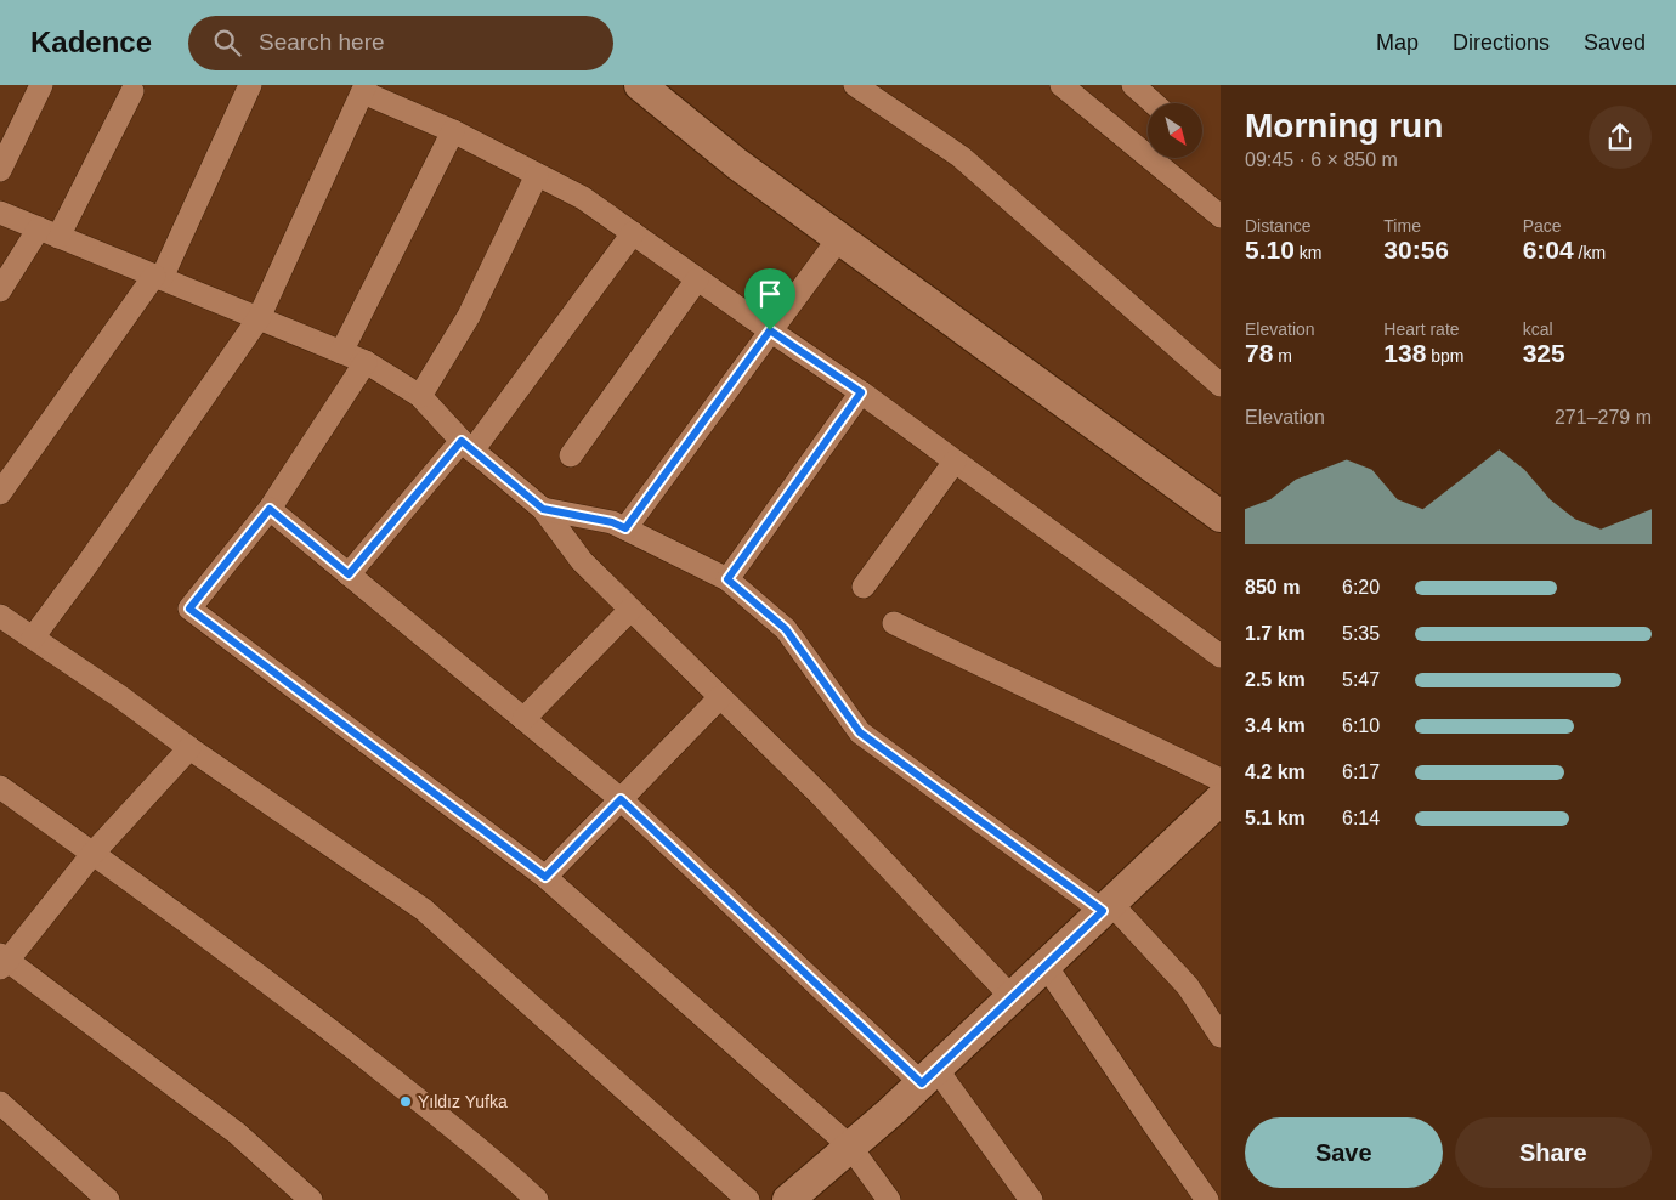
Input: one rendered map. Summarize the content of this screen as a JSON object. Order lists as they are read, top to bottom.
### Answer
{
  "places": ["Yıldız Yufka"],
  "north": "bottom right",
  "page": {
    "header": "Kadence",
    "search": "Search here",
    "nav": ["Map", "Directions", "Saved"],
    "heading": ["Morning run", "09:45 · 6 × 850 m"],
    "stats": [
      ["Distance", "5.10 km"],
      ["Time", "30:56"],
      ["Pace", "6:04 /km"],
      ["Elevation", "78 m"],
      ["Heart rate", "138 bpm"],
      ["kcal", "325"]
    ],
    "chart": ["Elevation", "271–279 m"],
    "list": [
      {
        "name": "850 m",
        "note": "6:20"
      },
      {
        "name": "1.7 km",
        "note": "5:35"
      },
      {
        "name": "2.5 km",
        "note": "5:47"
      },
      {
        "name": "3.4 km",
        "note": "6:10"
      },
      {
        "name": "4.2 km",
        "note": "6:17"
      },
      {
        "name": "5.1 km",
        "note": "6:14"
      }
    ],
    "buttons": ["Save", "Share"]
  }
}
